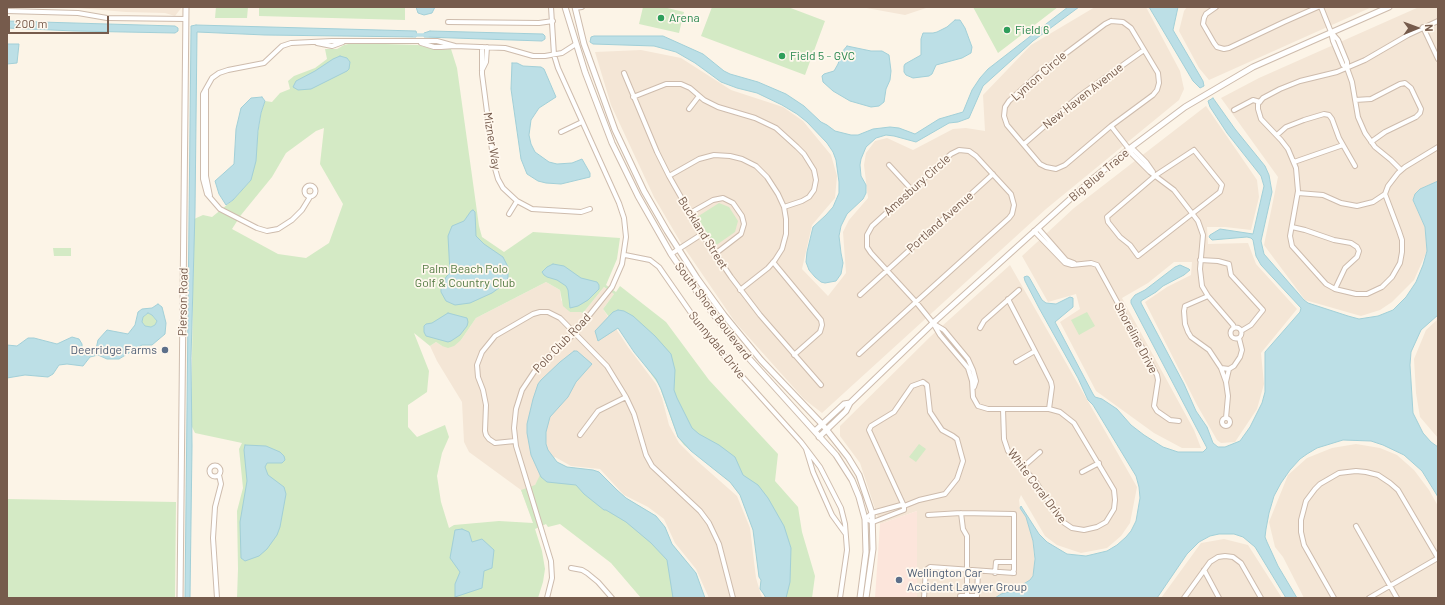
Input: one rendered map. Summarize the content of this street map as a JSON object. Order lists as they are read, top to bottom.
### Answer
{
  "streets": {
    "street": [
      "Lynton Circle",
      "New Haven Avenue",
      "Mizner Way",
      "Big Blue Trace",
      "Amesbury Circle",
      "Portland Avenue",
      "Buckland Street",
      "Pierson Road",
      "South Shore Boulevard",
      "Shoreline Drive",
      "Polo Club Road",
      "Sunnydale Drive",
      "White Coral Drive"
    ]
  },
  "crossings": [
    ["Lynton Circle", "New Haven Avenue"],
    ["Big Blue Trace", "Amesbury Circle"],
    ["Big Blue Trace", "South Shore Boulevard"],
    ["Big Blue Trace", "Shoreline Drive"],
    ["Big Blue Trace", "White Coral Drive"],
    ["Amesbury Circle", "Portland Avenue"],
    ["Amesbury Circle", "White Coral Drive"],
    ["Polo Club Road", "Sunnydale Drive"]
  ],
  "parks": ["Palm Beach Polo Golf & Country Club"],
  "places": [
    "Arena",
    "Field 6",
    "Field 5 - GVC",
    "Deerridge Farms",
    "Wellington Car Accident Lawyer Group"
  ],
  "scale_bar": "200 m",
  "north": "right"
}
